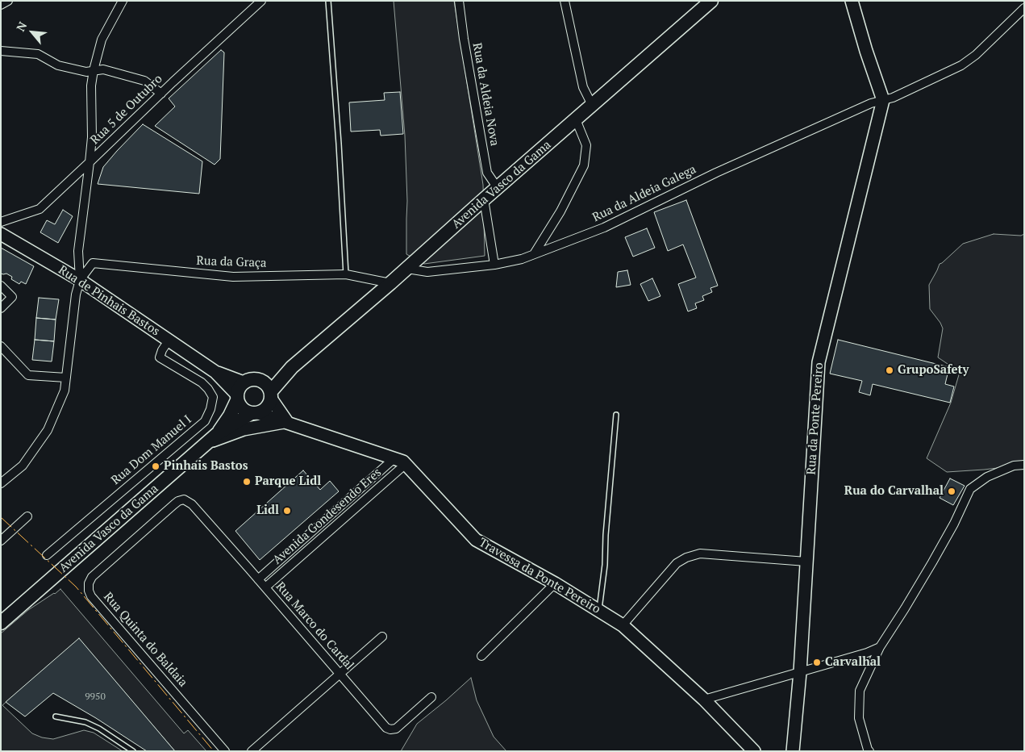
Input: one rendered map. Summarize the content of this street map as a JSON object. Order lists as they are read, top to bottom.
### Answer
{
  "streets": {
    "main road": ["Avenida Vasco da Gama"],
    "street": [
      "Rua da Aldeia Nova",
      "Rua 5 de Outubro",
      "Rua da Aldeia Galega",
      "Rua da Graça",
      "Rua de Pinhais Bastos",
      "Rua da Ponte Pereiro",
      "Rua Dom Manuel I",
      "Avenida Gondesendo Eres",
      "Travessa da Ponte Pereiro",
      "Rua Marco do Cardal",
      "Rua Quinta do Baldaia"
    ]
  },
  "crossings": [
    ["Rua da Aldeia Nova", "Avenida Vasco da Gama"],
    ["Avenida Vasco da Gama", "Rua da Aldeia Galega"],
    ["Avenida Vasco da Gama", "Rua da Graça"],
    ["Avenida Vasco da Gama", "Rua de Pinhais Bastos"],
    ["Avenida Vasco da Gama", "Travessa da Ponte Pereiro"],
    ["Rua da Aldeia Galega", "Rua da Ponte Pereiro"],
    ["Rua da Graça", "Rua de Pinhais Bastos"],
    ["Rua de Pinhais Bastos", "Rua Dom Manuel I"],
    ["Rua de Pinhais Bastos", "Travessa da Ponte Pereiro"],
    ["Avenida Gondesendo Eres", "Travessa da Ponte Pereiro"],
    ["Avenida Gondesendo Eres", "Rua Marco do Cardal"],
    ["Rua Marco do Cardal", "Rua Quinta do Baldaia"]
  ],
  "places": [
    "GrupoSafety",
    "Pinhais Bastos",
    "Parque Lidl",
    "Rua do Carvalhal",
    "Lidl",
    "Carvalhal"
  ],
  "house_numbers": ["9950"],
  "north": "top left"
}
